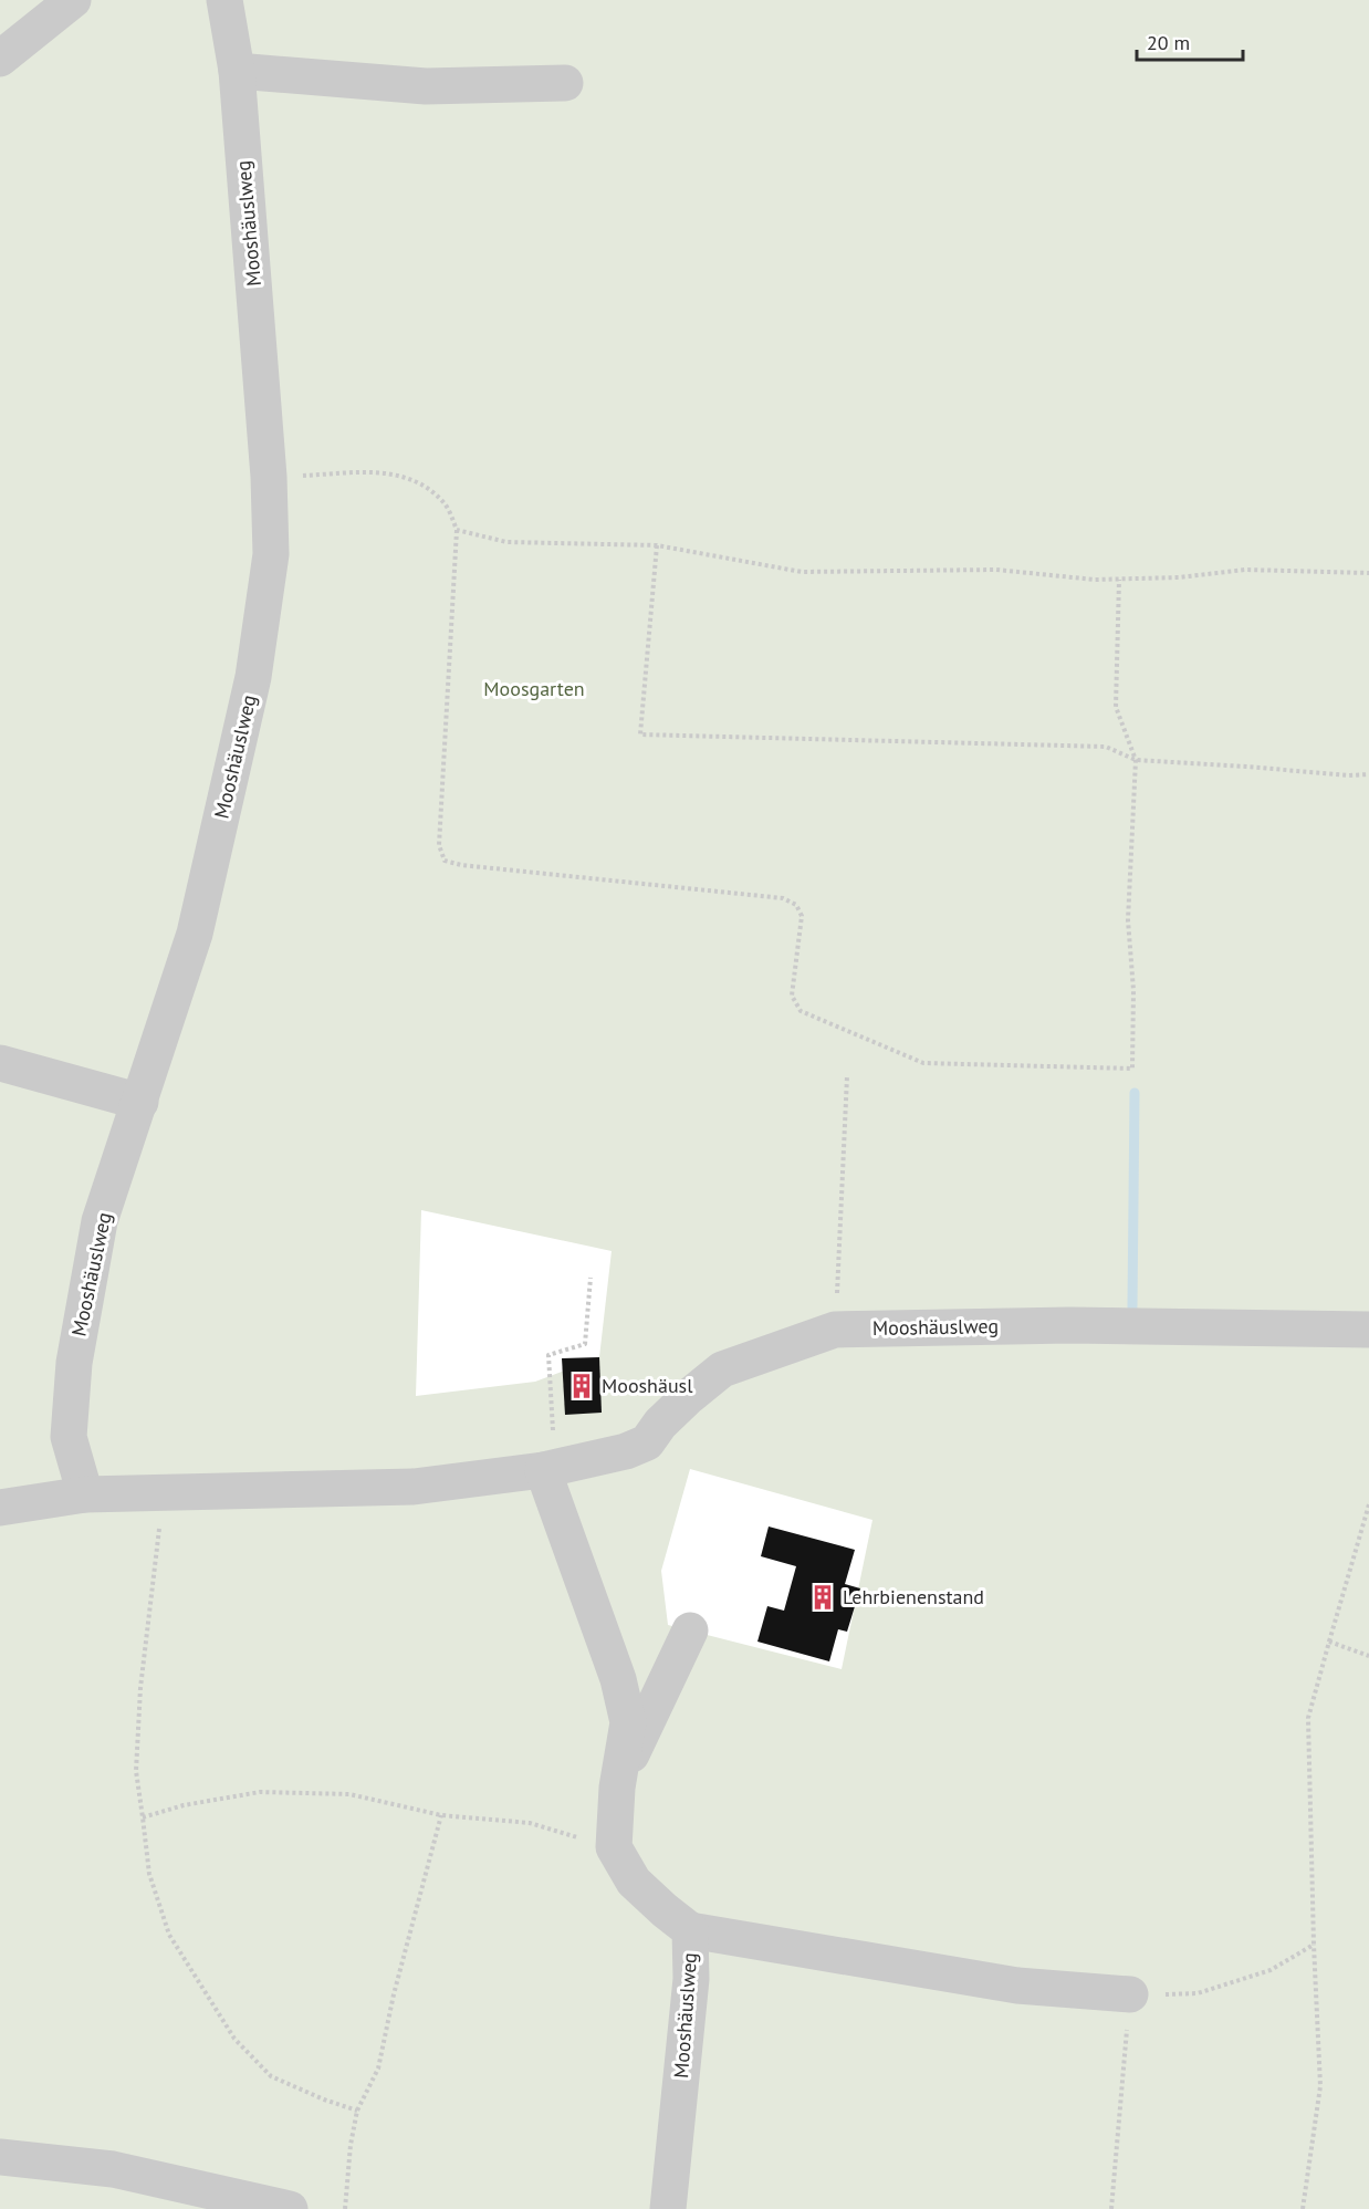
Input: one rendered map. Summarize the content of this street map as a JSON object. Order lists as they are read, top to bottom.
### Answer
{
  "streets": {
    "street": ["Mooshäuslweg"]
  },
  "parks": ["Moosgarten"],
  "places": {
    "building": ["Mooshäusl", "Lehrbienenstand"]
  },
  "scale_bar": "20 m"
}
